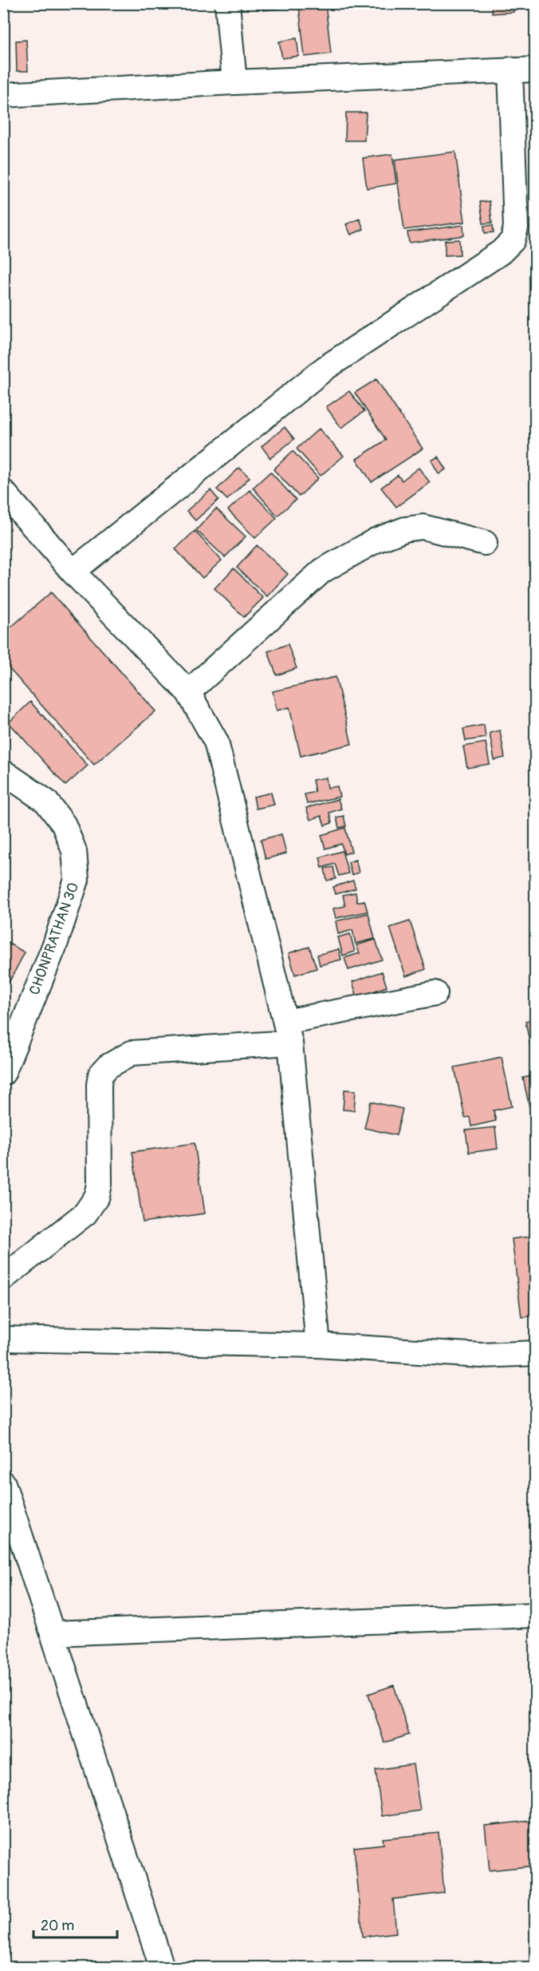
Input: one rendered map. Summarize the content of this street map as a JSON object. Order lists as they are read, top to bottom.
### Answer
{
  "streets": {
    "street": ["CHONPRATHAN 30"]
  },
  "scale_bar": "20 m"
}
